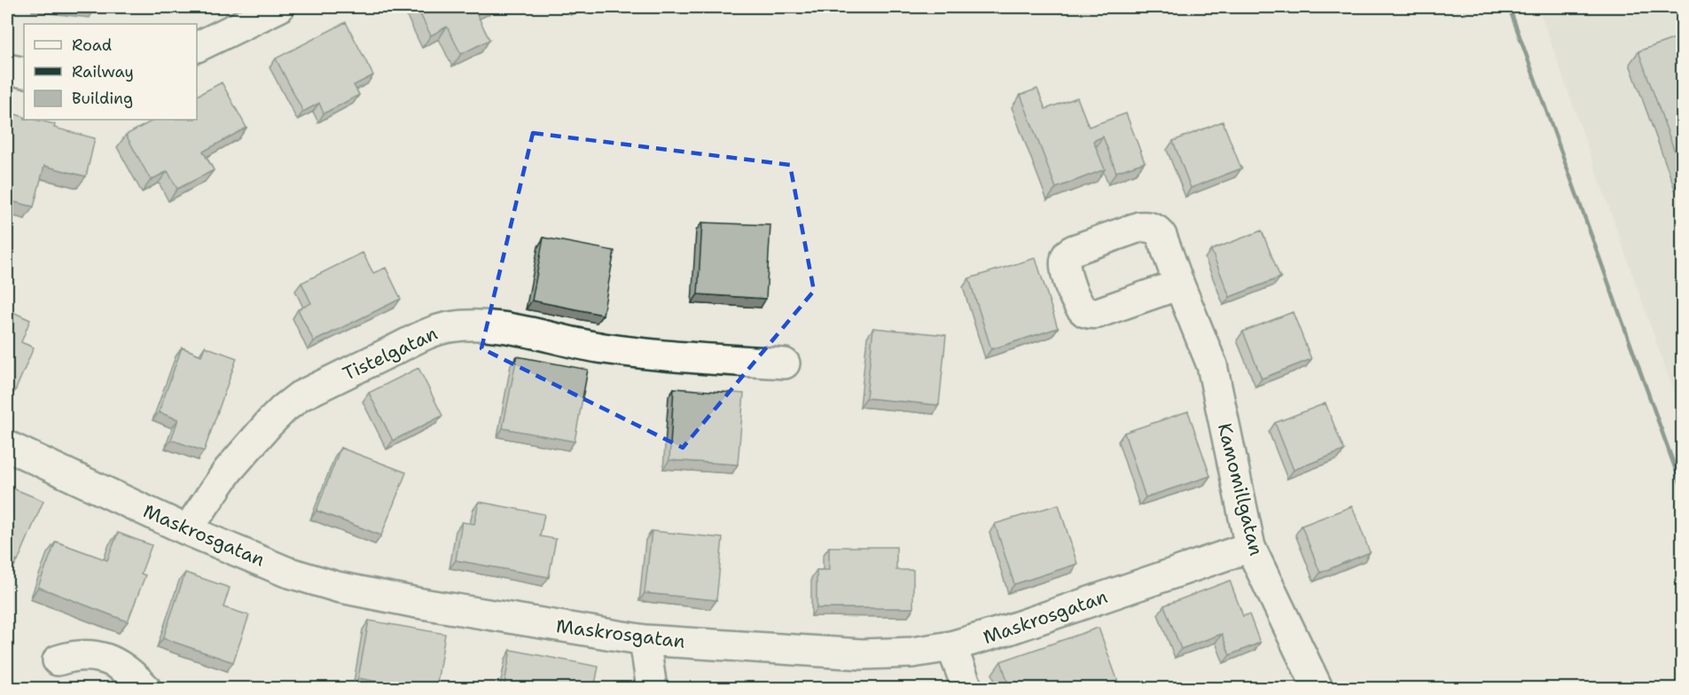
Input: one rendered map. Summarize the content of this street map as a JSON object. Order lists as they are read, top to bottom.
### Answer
{
  "streets": {
    "street": ["Tistelgatan", "Kamomillgatan", "Maskrosgatan"]
  },
  "crossings": [
    ["Tistelgatan", "Maskrosgatan"],
    ["Kamomillgatan", "Maskrosgatan"]
  ],
  "legend": ["Road", "Railway", "Building"]
}
